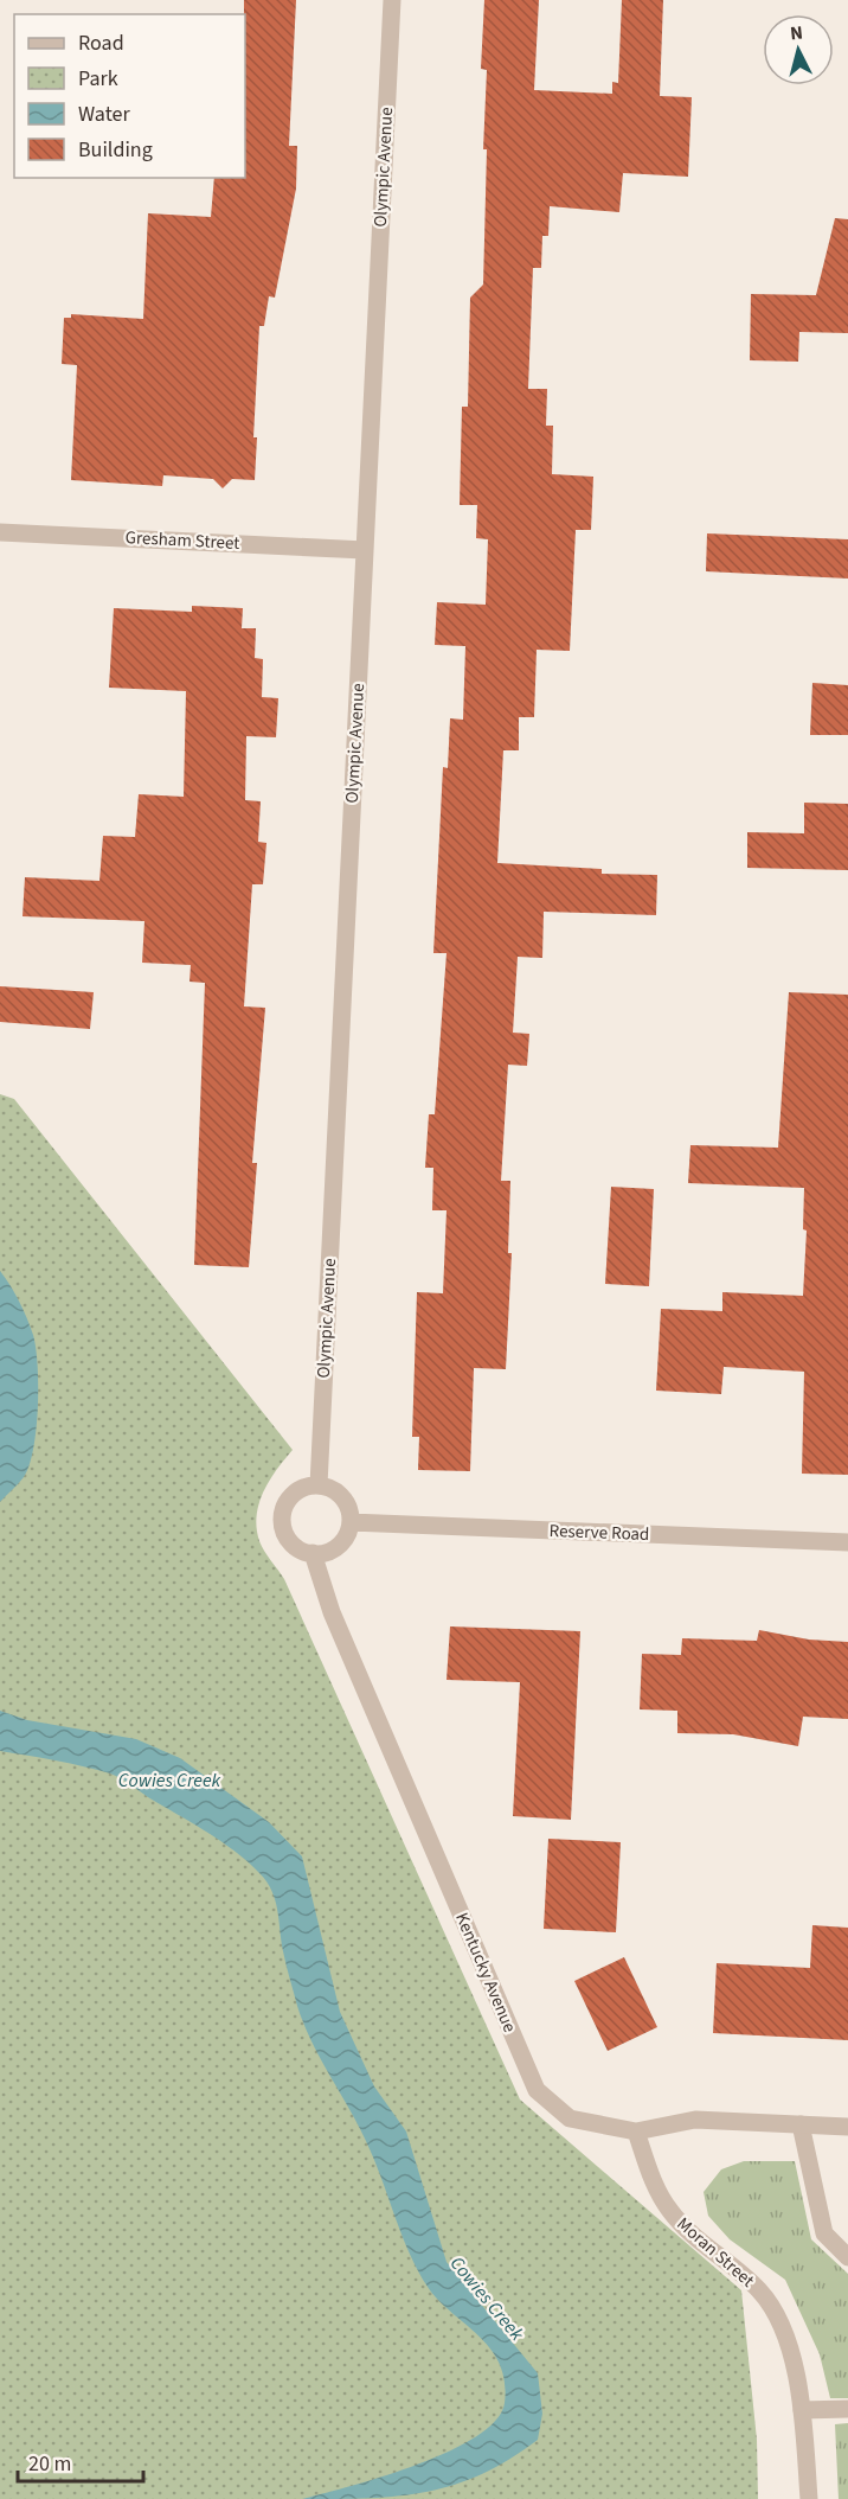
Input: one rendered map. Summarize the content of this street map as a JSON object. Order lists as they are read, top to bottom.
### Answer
{
  "streets": {
    "street": [
      "Olympic Avenue",
      "Gresham Street",
      "Reserve Road",
      "Kentucky Avenue",
      "Moran Street"
    ]
  },
  "crossings": [
    ["Olympic Avenue", "Gresham Street"],
    ["Olympic Avenue", "Reserve Road"],
    ["Olympic Avenue", "Kentucky Avenue"],
    ["Reserve Road", "Kentucky Avenue"],
    ["Kentucky Avenue", "Moran Street"]
  ],
  "water": ["Cowies Creek"],
  "legend": [
    "Road",
    "Park",
    "Water",
    "Building"
  ],
  "scale_bar": "20 m",
  "north": "top"
}
